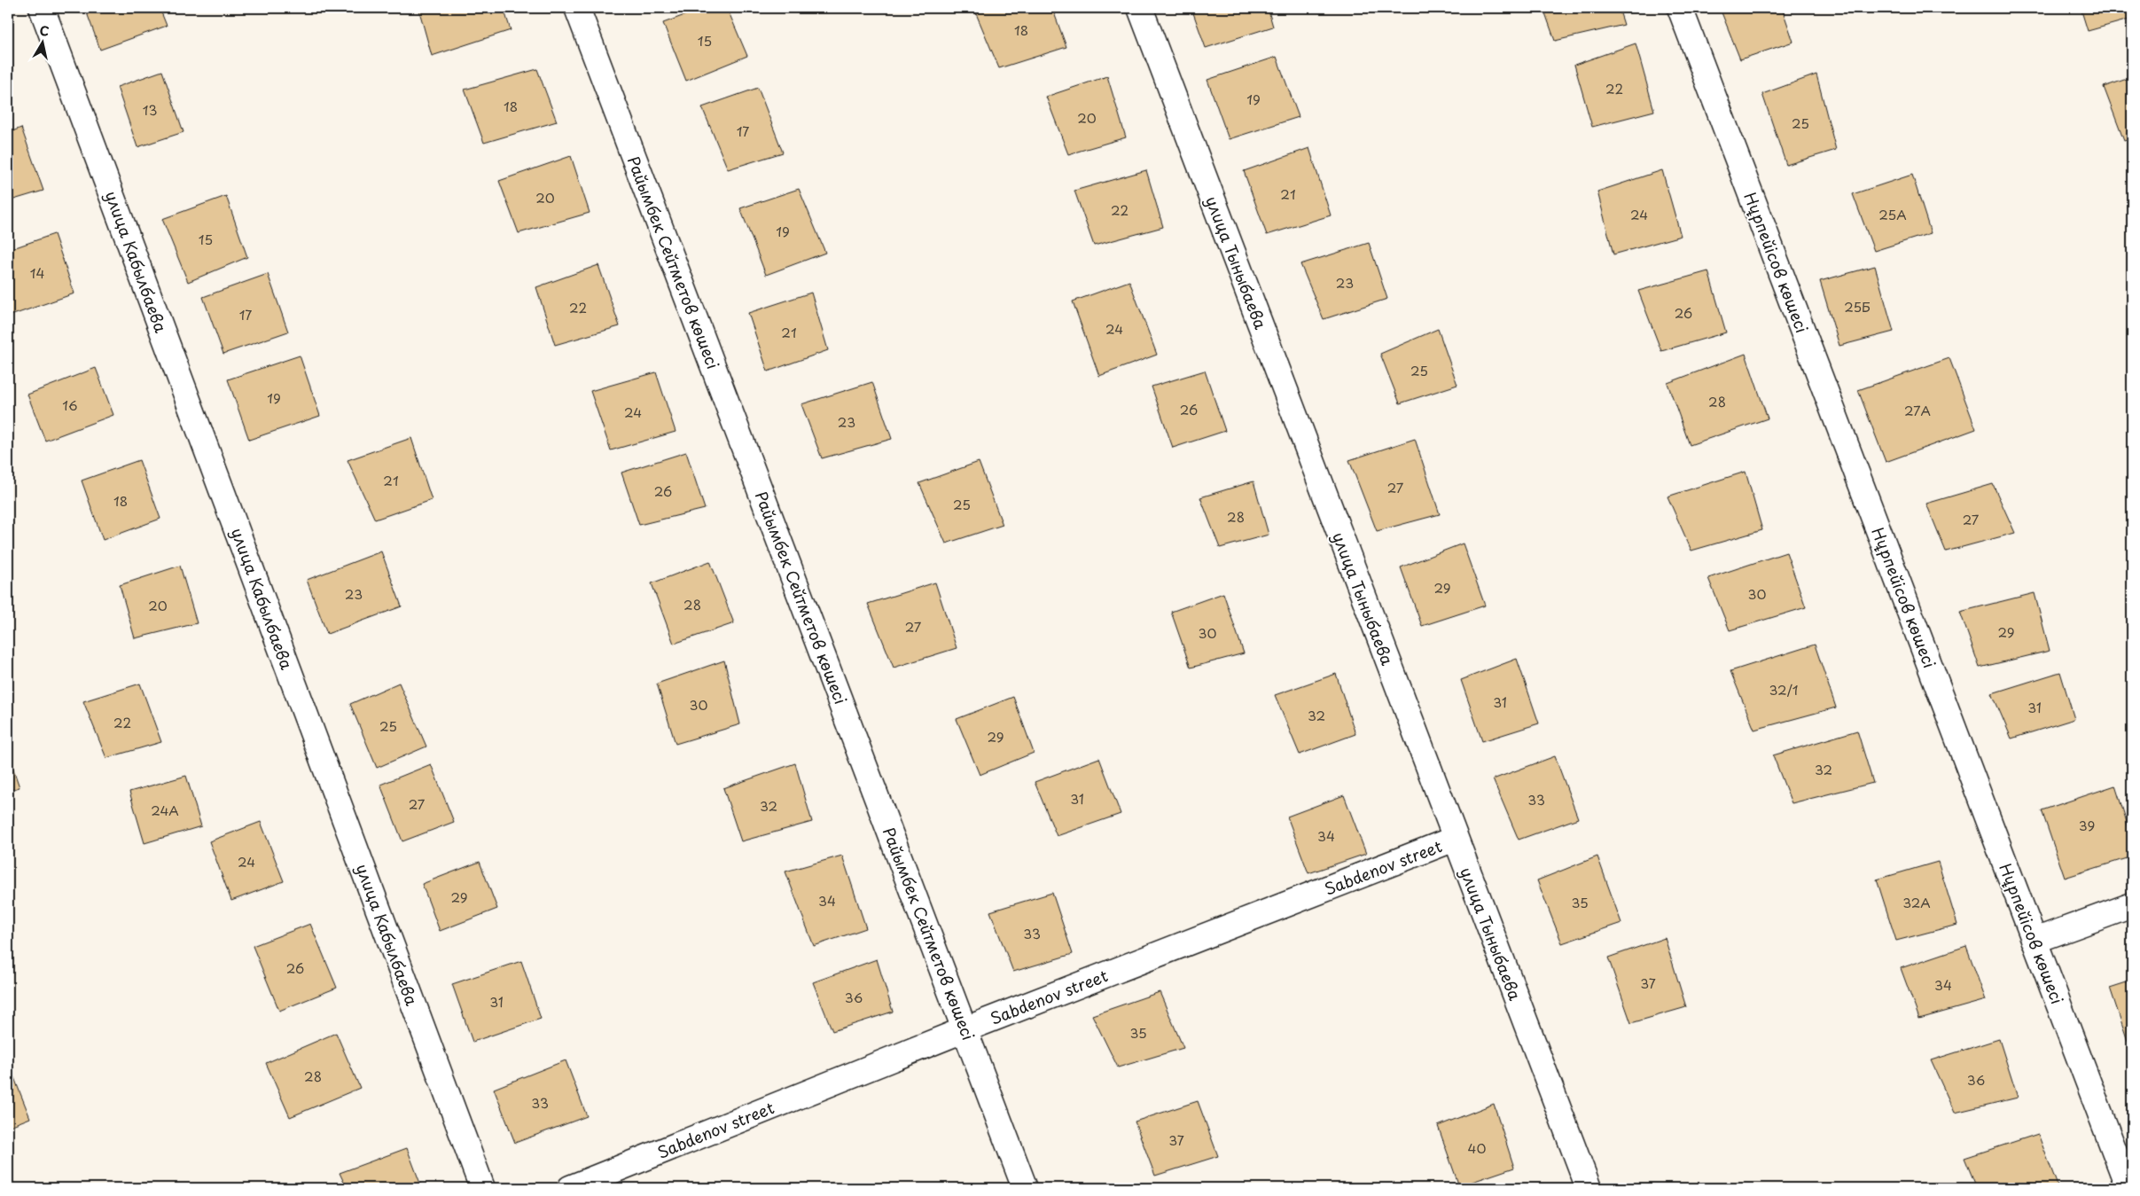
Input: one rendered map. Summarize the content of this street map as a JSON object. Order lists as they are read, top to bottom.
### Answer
{
  "streets": {
    "street": [
      "улица Кабылбаева",
      "Райымбек Сейтметов көшесі",
      "улица Тыныбаева",
      "Нұрпейісов көшесі",
      "Sabdenov street"
    ]
  },
  "crossings": [
    ["Райымбек Сейтметов көшесі", "Sabdenov street"],
    ["улица Тыныбаева", "Sabdenov street"]
  ],
  "house_numbers": [
    "18",
    "15",
    "22",
    "19",
    "18",
    "13",
    "20",
    "25",
    "17",
    "21",
    "20",
    "22",
    "24",
    "25А",
    "19",
    "15",
    "14",
    "23",
    "25Б",
    "22",
    "26",
    "17",
    "24",
    "21",
    "25",
    "19",
    "28",
    "16",
    "26",
    "27А",
    "24",
    "23",
    "21",
    "27",
    "26",
    "18",
    "25",
    "28",
    "27",
    "29",
    "23",
    "30",
    "28",
    "20",
    "27",
    "29",
    "30",
    "32/1",
    "31",
    "30",
    "31",
    "32",
    "22",
    "25",
    "29",
    "32",
    "31",
    "33",
    "27",
    "32",
    "24А",
    "39",
    "34",
    "24",
    "29",
    "34",
    "35",
    "32А",
    "33",
    "26",
    "37",
    "34",
    "36",
    "31",
    "35",
    "28",
    "36",
    "33",
    "37",
    "40"
  ],
  "north": "top"
}
